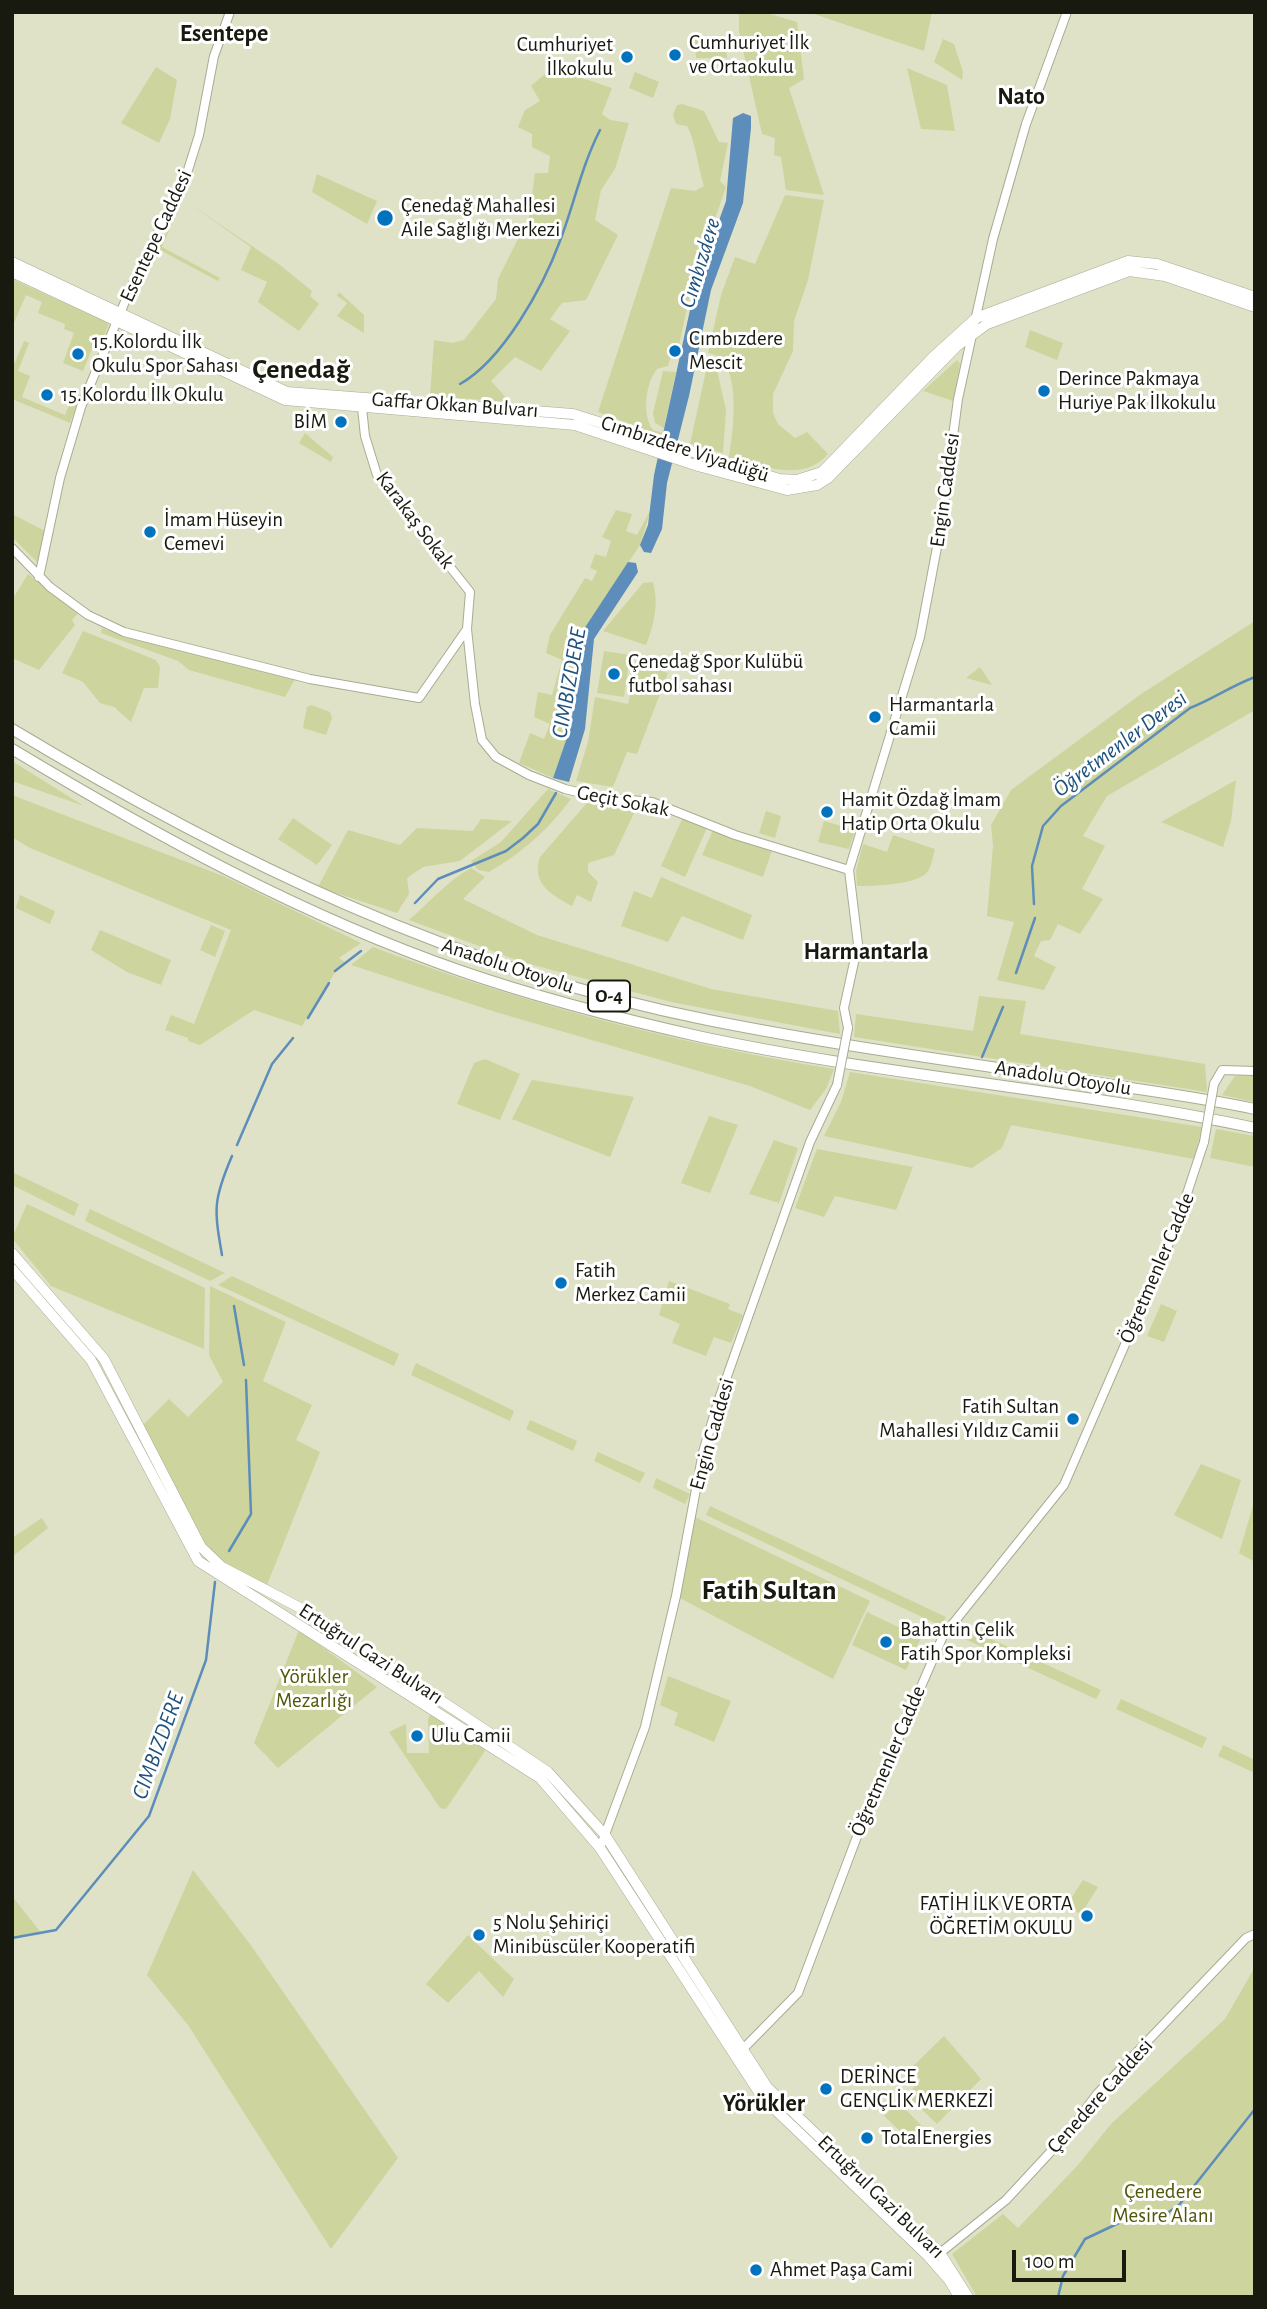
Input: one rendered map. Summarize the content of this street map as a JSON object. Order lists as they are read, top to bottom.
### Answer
{
  "streets": {
    "highway": ["Anadolu Otoyolu", "O-4"],
    "main road": ["Gaffar Okkan Bulvarı", "Cımbızdere Viyadüğü", "Ertuğrul Gazi Bulvarı"],
    "street": [
      "Esentepe Caddesi",
      "Engin Caddesi",
      "Karakaş Sokak",
      "Geçit Sokak",
      "Öğretmenler Cadde",
      "Çenedere Caddesi"
    ]
  },
  "crossings": [
    ["Esentepe Caddesi", "Gaffar Okkan Bulvarı"],
    ["Gaffar Okkan Bulvarı", "Cımbızdere Viyadüğü"],
    ["Gaffar Okkan Bulvarı", "Karakaş Sokak"],
    ["Engin Caddesi", "Geçit Sokak"],
    ["Engin Caddesi", "Ertuğrul Gazi Bulvarı"],
    ["Karakaş Sokak", "Geçit Sokak"],
    ["Öğretmenler Cadde", "Ertuğrul Gazi Bulvarı"],
    ["Ertuğrul Gazi Bulvarı", "Çenedere Caddesi"]
  ],
  "districts": [
    "Esentepe",
    "Nato",
    "Çenedağ",
    "Harmantarla",
    "Fatih Sultan",
    "Yörükler"
  ],
  "water": ["Cımbızdere", "CIMBIZDERE", "Öğretmenler Deresi"],
  "parks": ["Yörükler Mezarlığı", "Çenedere Mesire Alanı"],
  "places": [
    "Cumhuriyet İlk ve Ortaokulu",
    "Cumhuriyet İlkokulu",
    "Çenedağ Mahallesi Aile Sağlığı Merkezi",
    "Cımbızdere Mescit",
    "15.Kolordu İlk Okulu Spor Sahası",
    "Derince Pakmaya Huriye Pak İlkokulu",
    "15.Kolordu İlk Okulu",
    "BİM",
    "İmam Hüseyin Cemevi",
    "Çenedağ Spor Kulübü futbol sahası",
    "Harmantarla Camii",
    "Hamit Özdağ İmam Hatip Orta Okulu",
    "Fatih Merkez Camii",
    "Fatih Sultan Mahallesi Yıldız Camii",
    "Bahattin Çelik Fatih Spor Kompleksi",
    "Ulu Camii",
    "FATİH İLK VE ORTA ÖĞRETİM OKULU",
    "5 Nolu Şehiriçi Minibüscüler Kooperatifi",
    "DERİNCE GENÇLİK MERKEZİ",
    "TotalEnergies",
    "Ahmet Paşa Cami"
  ],
  "scale_bar": "100 m"
}
